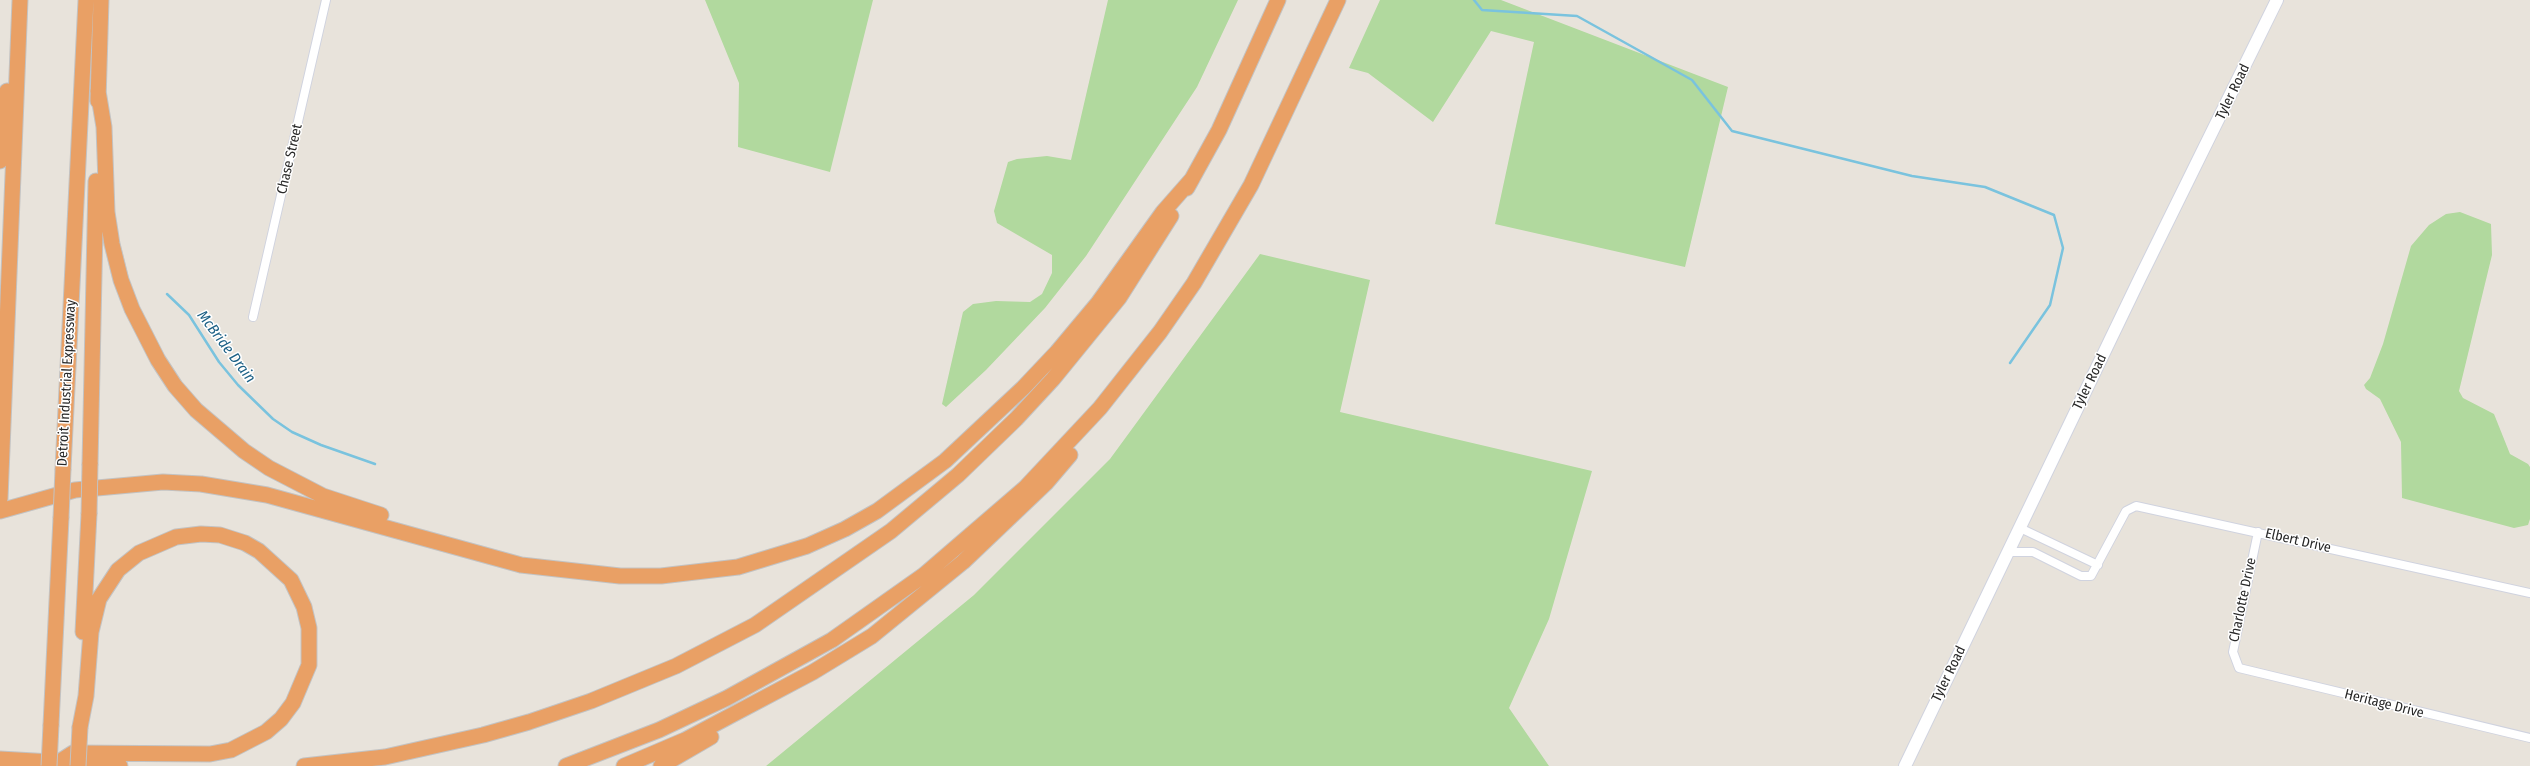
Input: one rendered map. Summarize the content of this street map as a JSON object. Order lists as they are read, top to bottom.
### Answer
{
  "streets": {
    "highway": ["Detroit Industrial Expressway"],
    "street": [
      "Tyler Road",
      "Chase Street",
      "Elbert Drive",
      "Charlotte Drive",
      "Heritage Drive"
    ]
  },
  "crossings": [
    ["Elbert Drive", "Charlotte Drive"],
    ["Charlotte Drive", "Heritage Drive"]
  ],
  "water": ["McBride Drain"]
}
